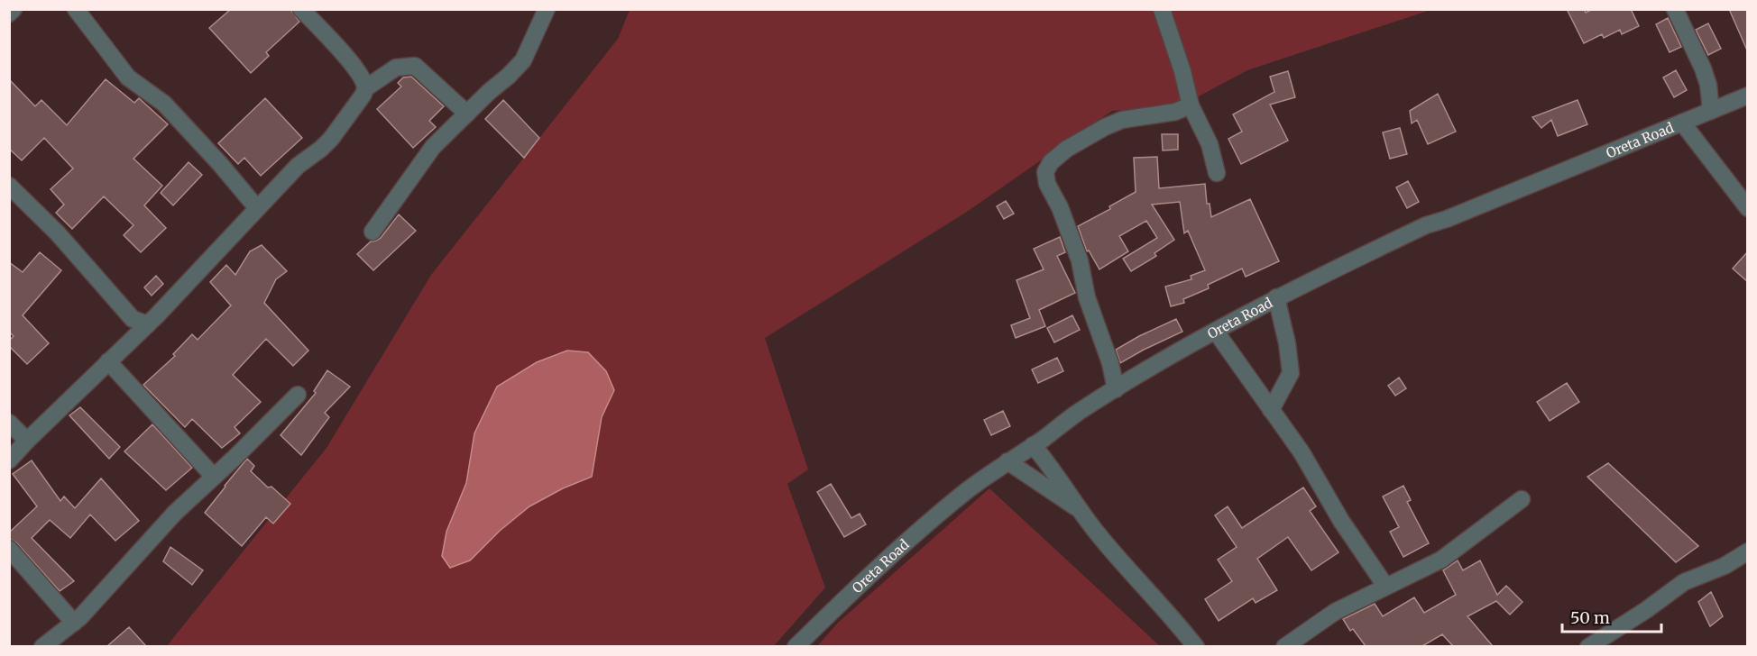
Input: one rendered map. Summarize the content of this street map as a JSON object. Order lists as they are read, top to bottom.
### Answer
{
  "streets": {
    "street": ["Oreta Road"]
  },
  "scale_bar": "50 m"
}
